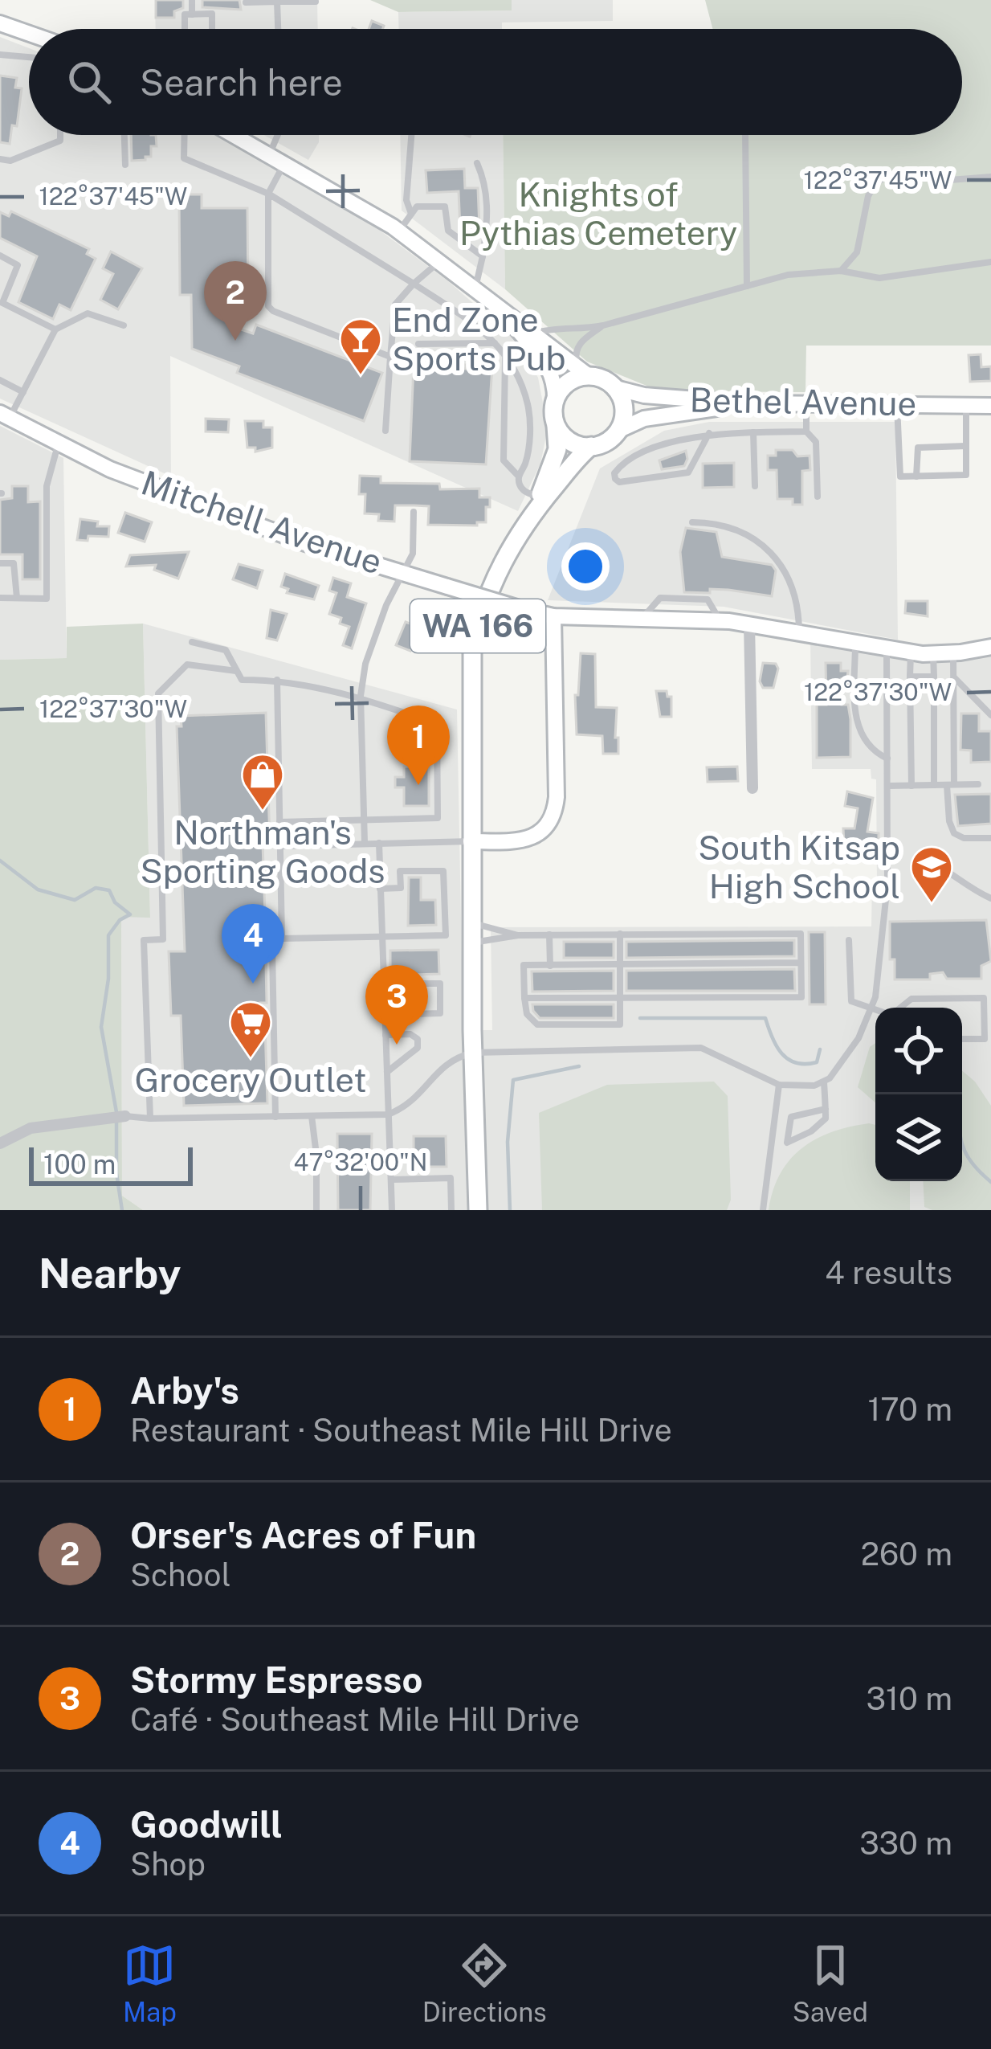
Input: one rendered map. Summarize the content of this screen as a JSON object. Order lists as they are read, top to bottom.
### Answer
{
  "streets": {
    "main road": ["WA 166"],
    "street": ["Bethel Avenue", "Mitchell Avenue"]
  },
  "crossings": [
    ["Bethel Avenue", "WA 166"]
  ],
  "parks": ["Knights of Pythias Cemetery"],
  "places": {
    "bar": ["End Zone Sports Pub"],
    "shop": ["Northman's Sporting Goods"],
    "school or university": ["South Kitsap High School"],
    "supermarket": ["Grocery Outlet"]
  },
  "scale_bar": "100 m",
  "page": {
    "search": "Search here",
    "pins": [
      "2",
      "1",
      "4",
      "3"
    ],
    "scale": "100 m",
    "heading": ["Nearby", "4 results"],
    "list": [
      {
        "mark": "1",
        "name": "Arby's",
        "note": "Restaurant · Southeast Mile Hill Drive",
        "value": "170 m"
      },
      {
        "mark": "2",
        "name": "Orser's Acres of Fun",
        "note": "School",
        "value": "260 m"
      },
      {
        "mark": "3",
        "name": "Stormy Espresso",
        "note": "Café · Southeast Mile Hill Drive",
        "value": "310 m"
      },
      {
        "mark": "4",
        "name": "Goodwill",
        "note": "Shop",
        "value": "330 m"
      }
    ],
    "nav": ["Map", "Directions", "Saved"]
  },
  "coordinates": ["122°37'45\"W", "122°37'30\"W", "47°32'00\"N"]
}
